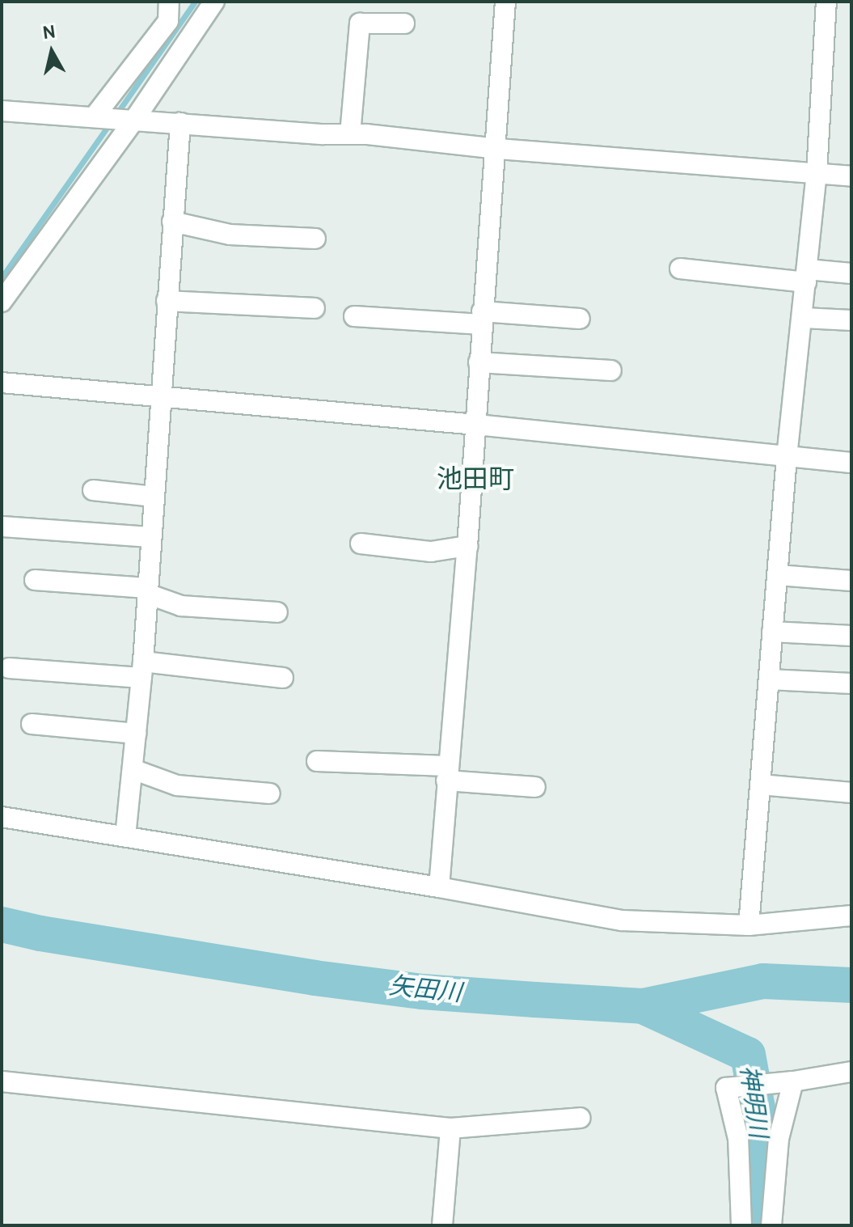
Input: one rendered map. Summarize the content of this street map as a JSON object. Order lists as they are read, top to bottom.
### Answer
{
  "districts": ["池田町"],
  "water": ["矢田川", "神明川"],
  "north": "top"
}
